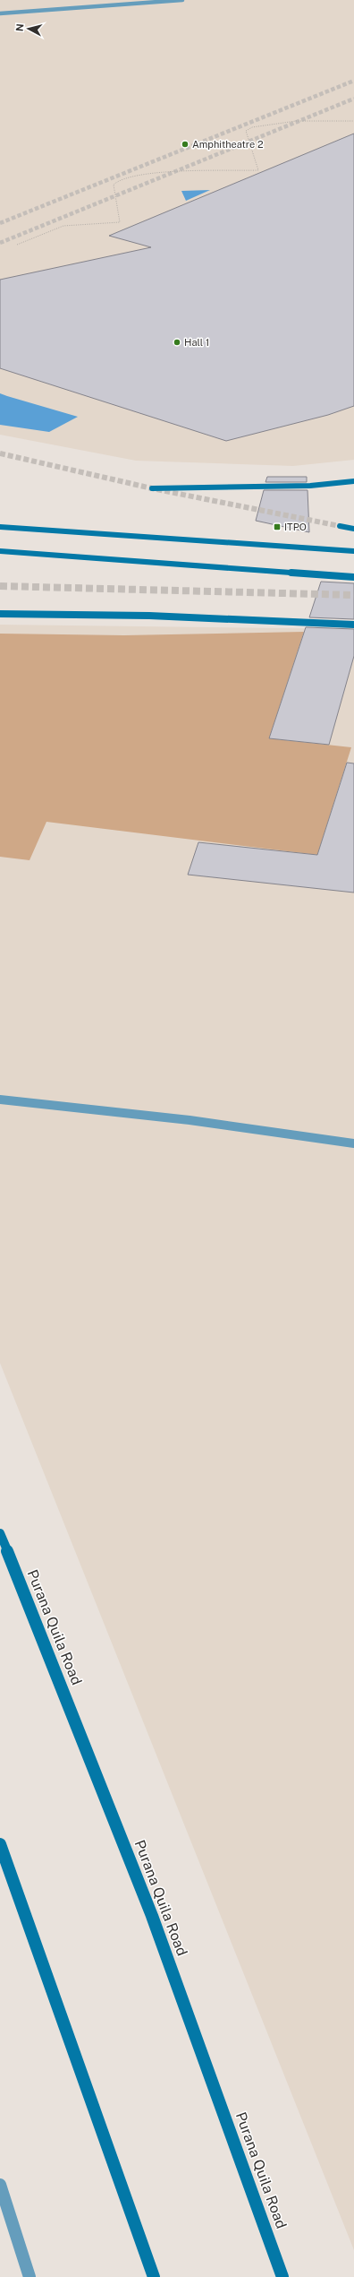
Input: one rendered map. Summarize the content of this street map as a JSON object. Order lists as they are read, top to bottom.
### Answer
{
  "streets": {
    "main road": ["Purana Quila Road"]
  },
  "places": {
    "other": ["Amphitheatre 2", "Hall 1"],
    "transit": ["ITPO"]
  },
  "north": "left"
}
